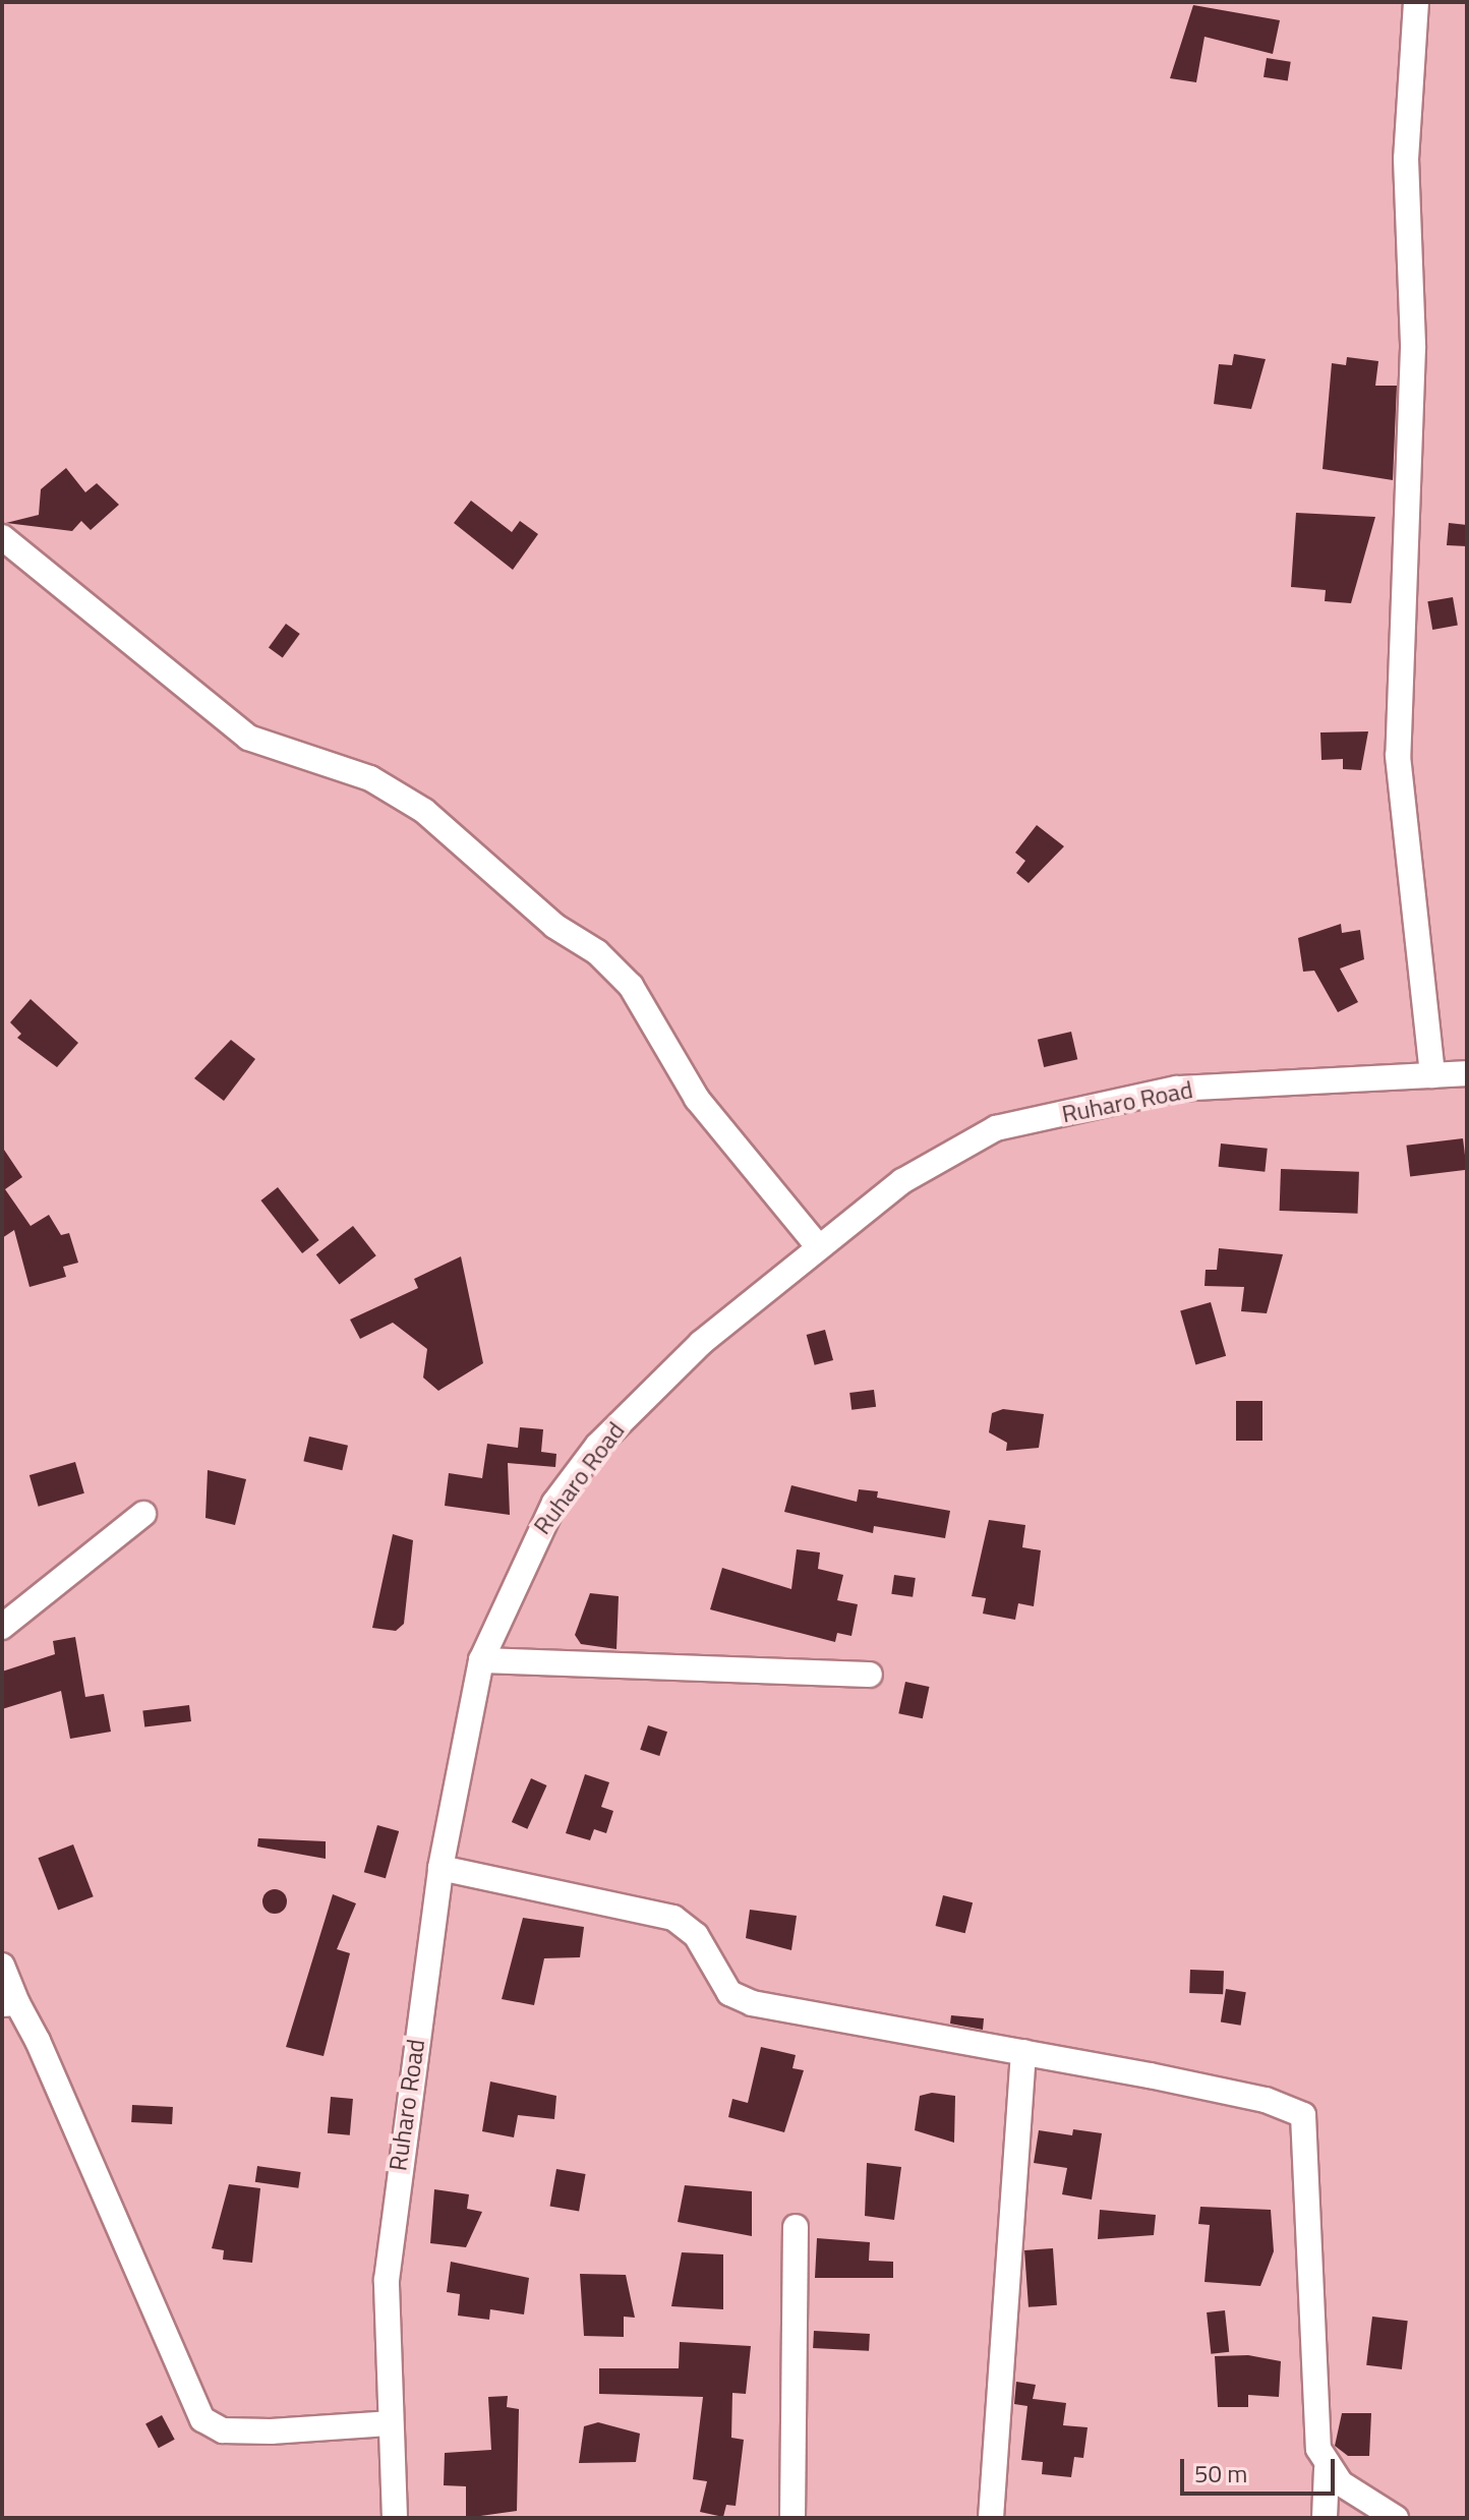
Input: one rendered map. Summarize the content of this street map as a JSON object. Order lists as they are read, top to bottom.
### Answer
{
  "streets": {
    "street": ["Ruharo Road"]
  },
  "scale_bar": "50 m"
}
